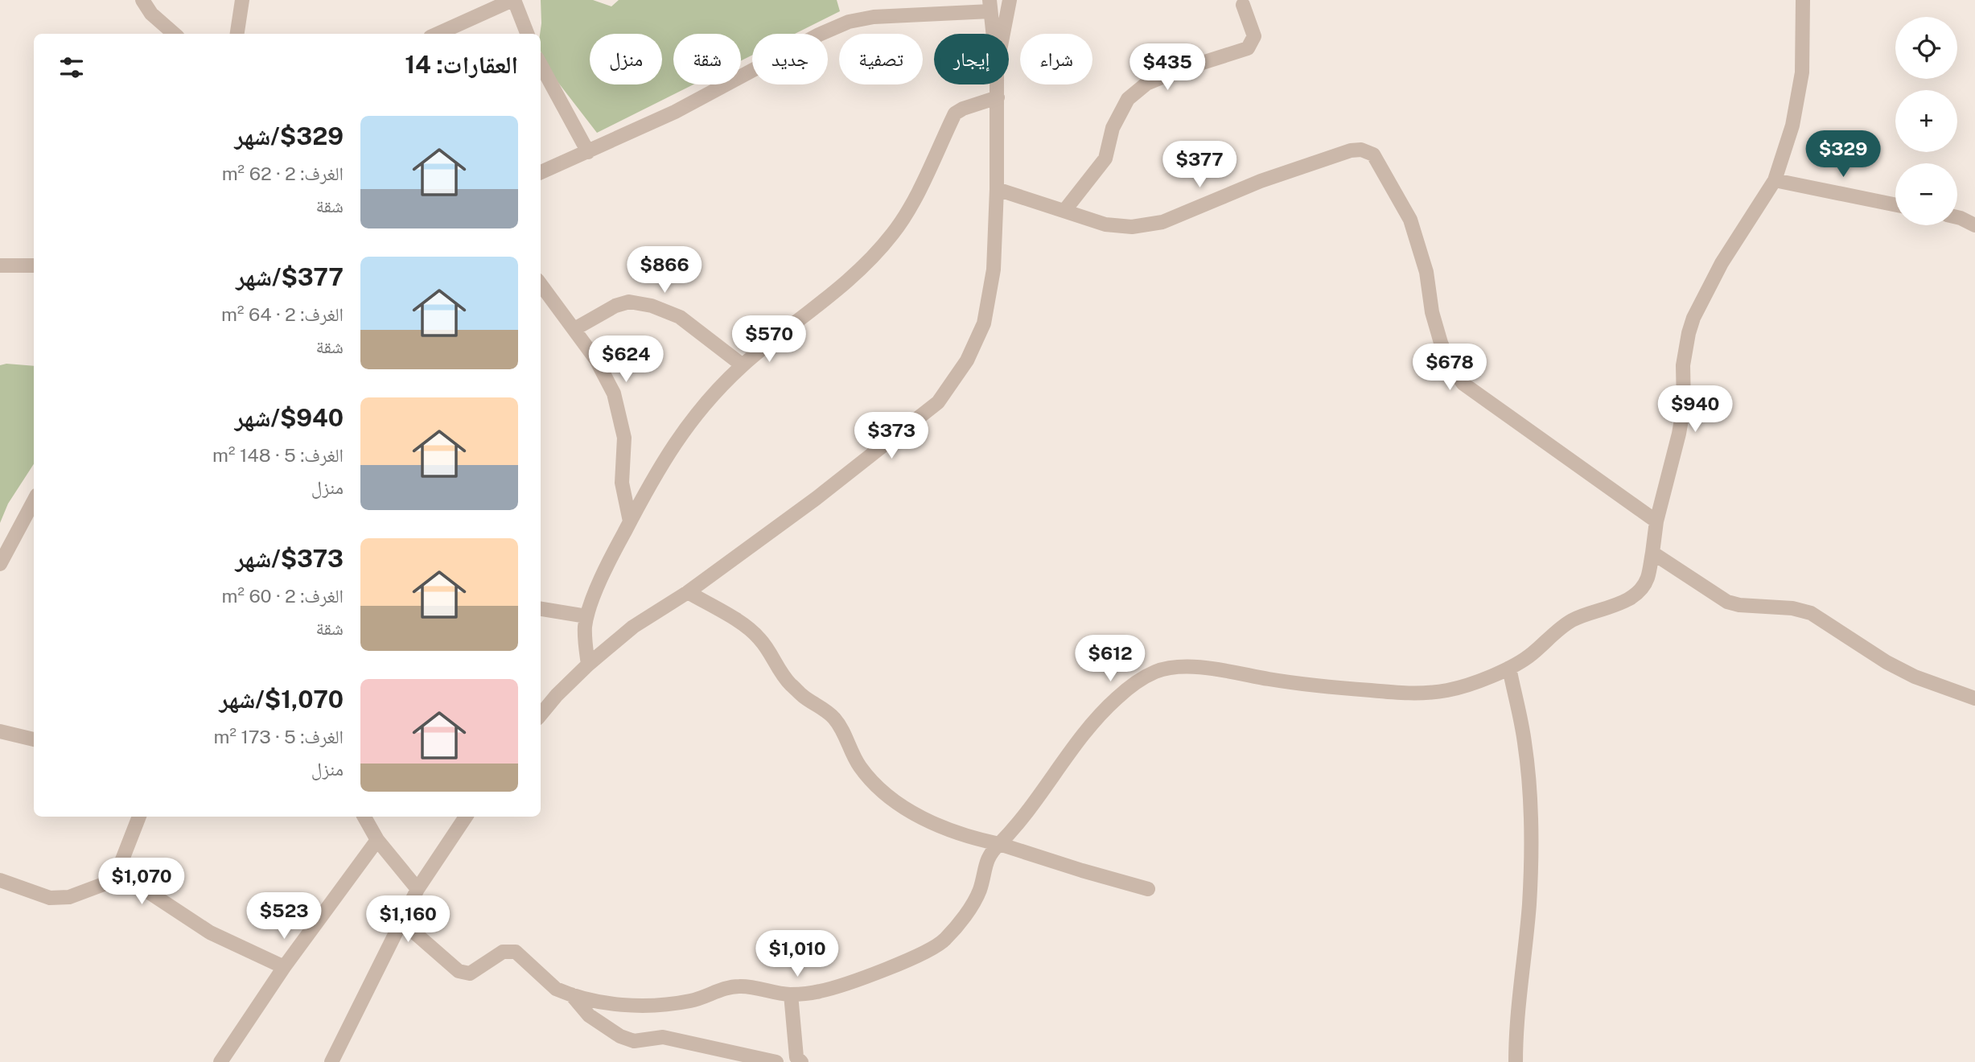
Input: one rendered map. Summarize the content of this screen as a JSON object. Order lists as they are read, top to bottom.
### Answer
{
  "page": {
    "map_buttons": ["+", "−"],
    "chip": [
      "شراء",
      "إيجار",
      "تصفية",
      "جديد",
      "شقة",
      "منزل"
    ],
    "heading": "العقارات: 14",
    "price": [
      "$435",
      "$329",
      "$377",
      "$866",
      "$570",
      "$624",
      "$678",
      "$940",
      "$373",
      "$612",
      "$1,070",
      "$523",
      "$1,160",
      "$1,010"
    ],
    "list": [
      {
        "name": "$329/شهر",
        "note": "الغرف: 2 · 62 m² · شقة"
      },
      {
        "name": "$377/شهر",
        "note": "الغرف: 2 · 64 m² · شقة"
      },
      {
        "name": "$940/شهر",
        "note": "الغرف: 5 · 148 m² · منزل"
      },
      {
        "name": "$373/شهر",
        "note": "الغرف: 2 · 60 m² · شقة"
      },
      {
        "name": "$1,070/شهر",
        "note": "الغرف: 5 · 173 m² · منزل"
      }
    ]
  }
}
